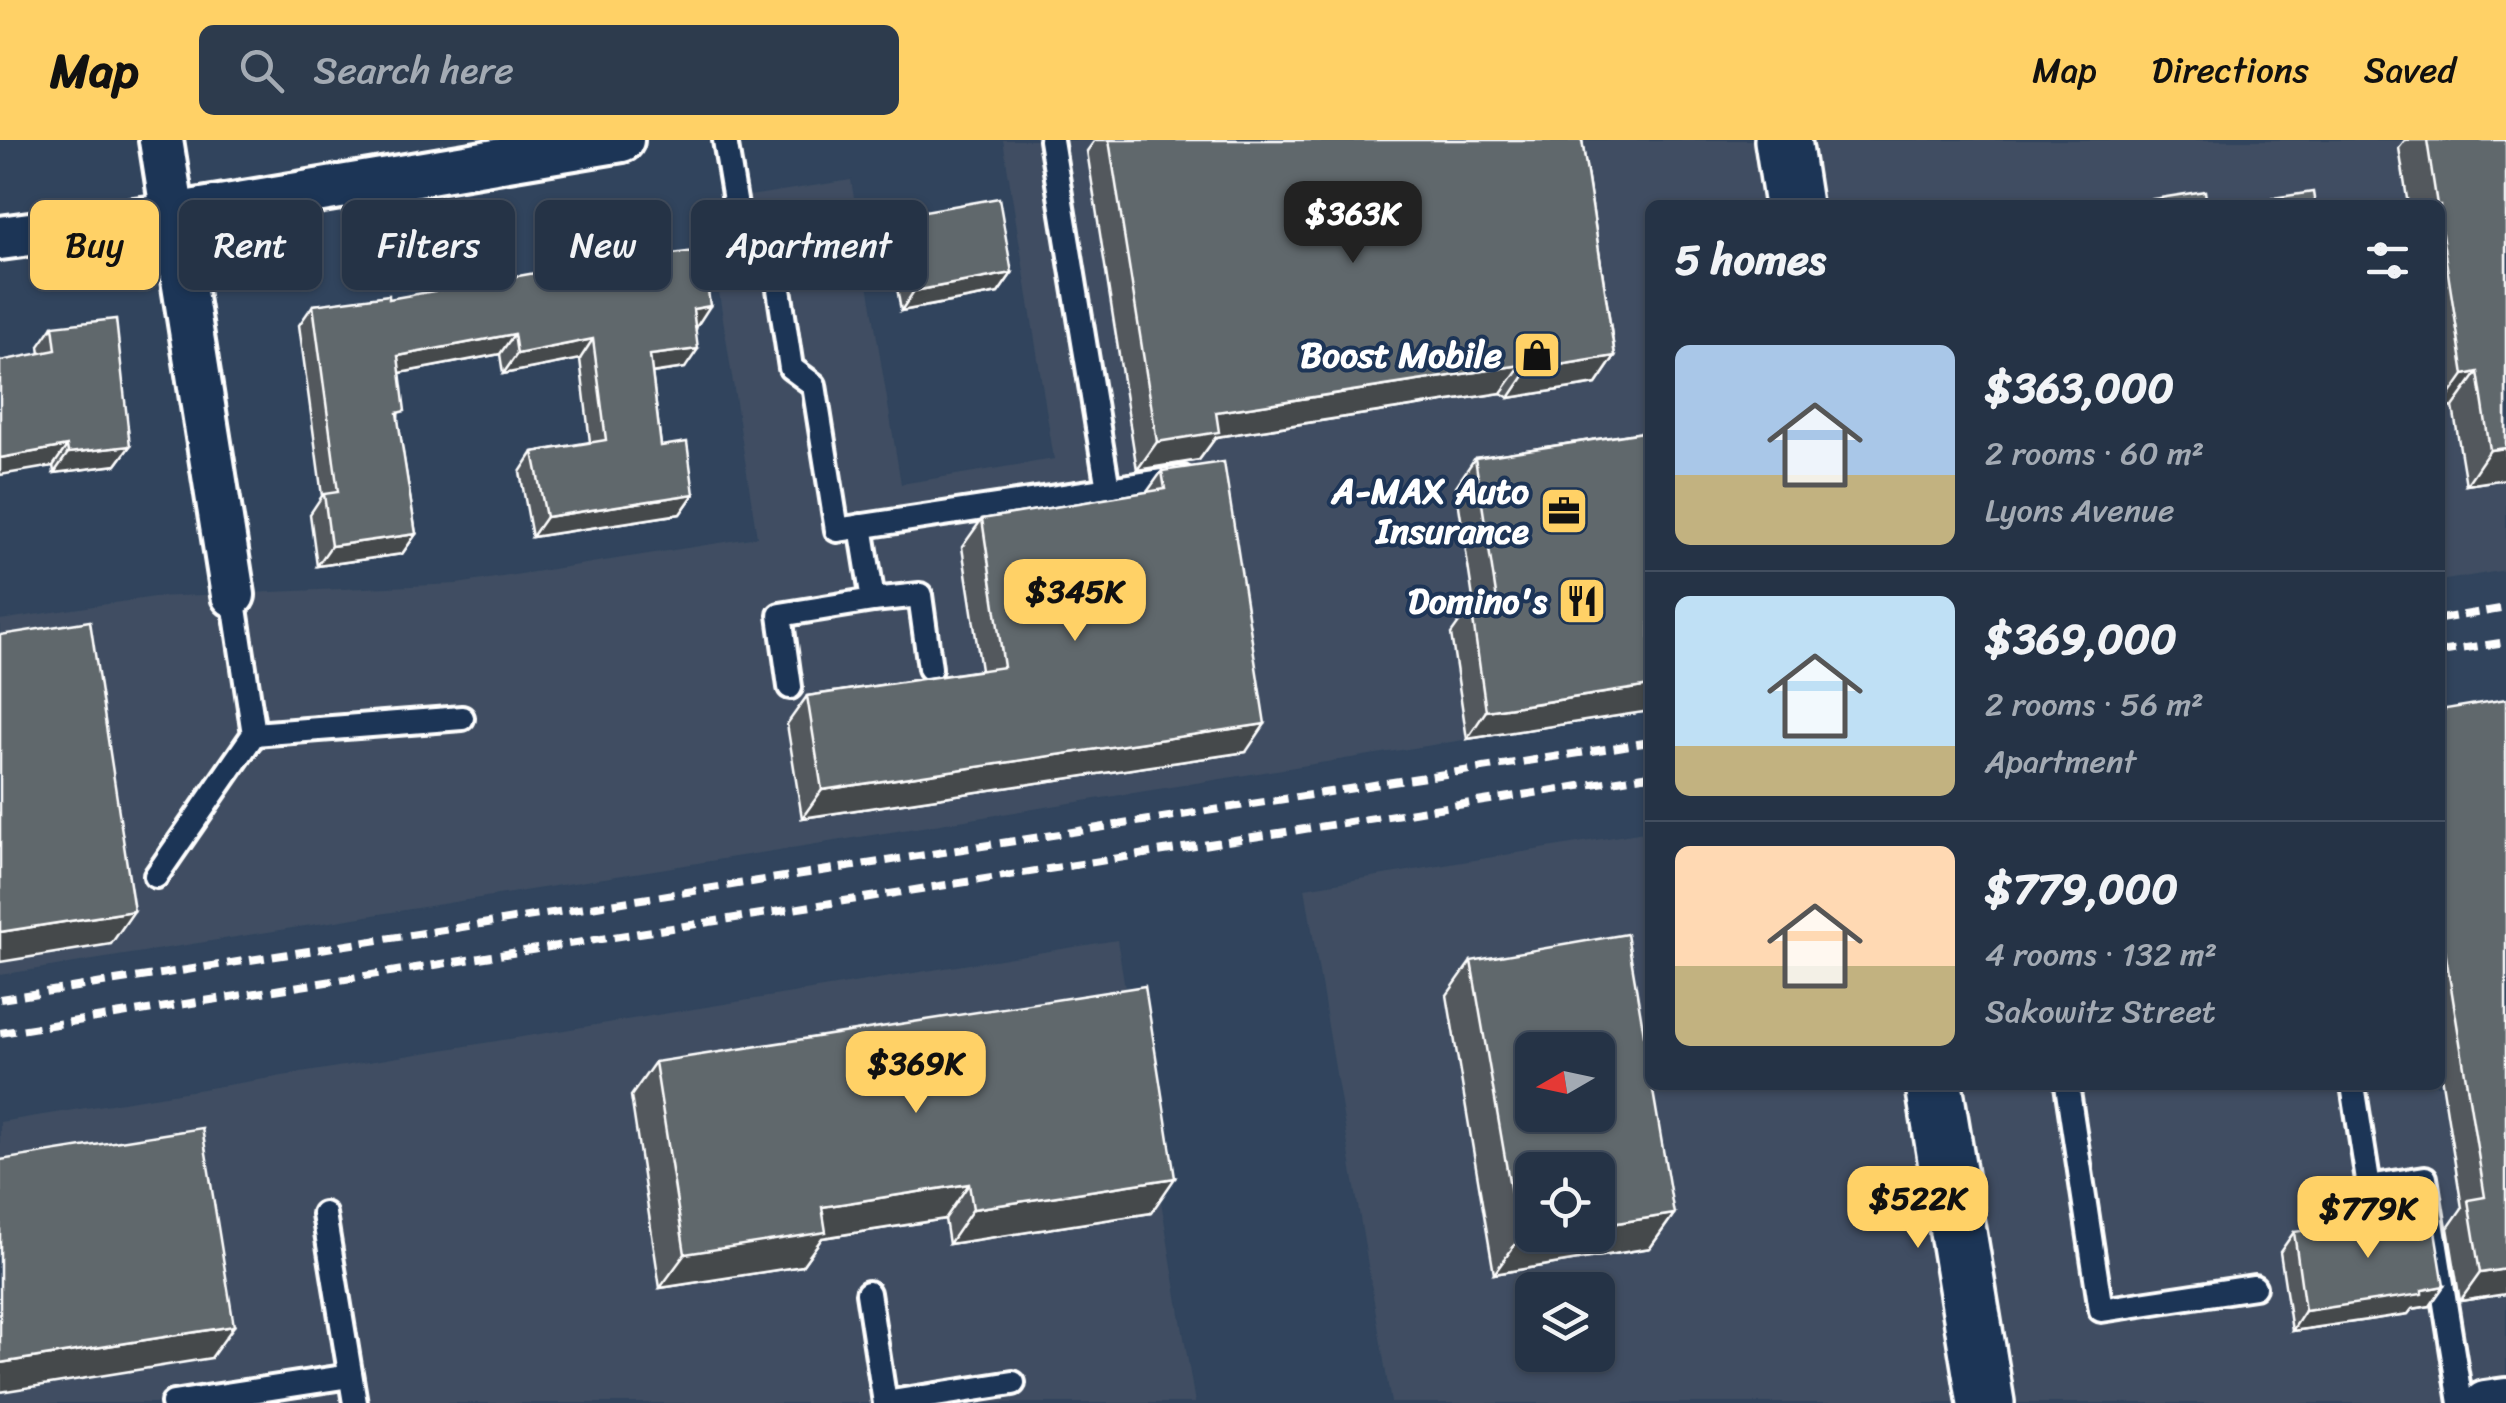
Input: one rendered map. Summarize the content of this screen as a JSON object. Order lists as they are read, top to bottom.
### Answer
{
  "places": {
    "shop": ["Boost Mobile"],
    "office": ["A-MAX Auto Insurance"],
    "restaurant": ["Domino's"]
  },
  "north": "left",
  "page": {
    "header": "Map",
    "search": "Search here",
    "nav": ["Map", "Directions", "Saved"],
    "price": [
      "$363K",
      "$345K",
      "$369K",
      "$522K",
      "$779K"
    ],
    "chip": [
      "Buy",
      "Rent",
      "Filters",
      "New",
      "Apartment"
    ],
    "heading": "5 homes",
    "list": [
      {
        "name": "$363,000",
        "note": "2 rooms · 60 m² · Lyons Avenue"
      },
      {
        "name": "$369,000",
        "note": "2 rooms · 56 m² · Apartment"
      },
      {
        "name": "$779,000",
        "note": "4 rooms · 132 m² · Sakowitz Street"
      }
    ]
  }
}
